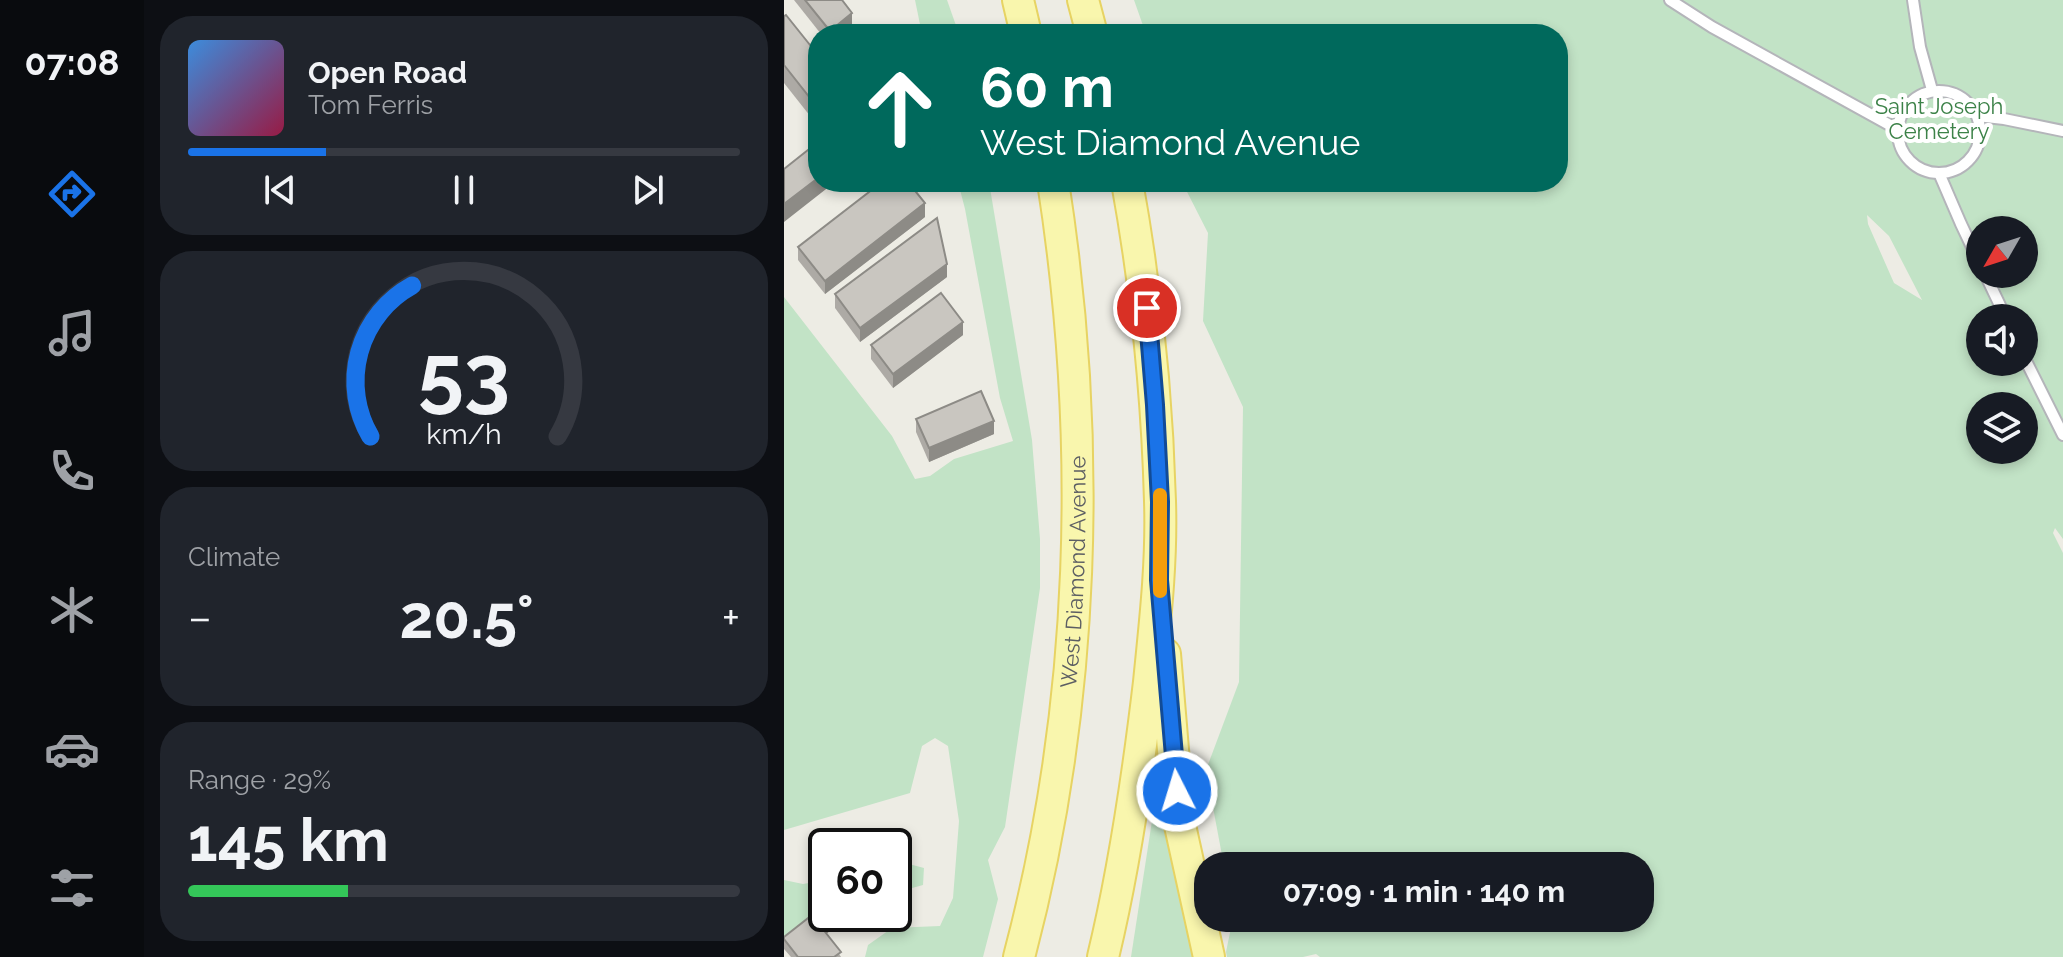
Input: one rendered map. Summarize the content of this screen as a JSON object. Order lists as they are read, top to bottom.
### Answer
{
  "streets": {
    "main road": ["West Diamond Avenue"]
  },
  "parks": ["Saint Joseph Cemetery"],
  "north": "bottom left",
  "page": {
    "tabs": "07:08",
    "turn": ["60 m", "West Diamond Avenue"],
    "song": ["Open Road", "Tom Ferris"],
    "tile": [
      "Climate",
      ["Range · 29%", "145 km"]
    ],
    "heat": ["−", "20.5°", "+"],
    "limit": "60",
    "trip": "07:09 · 1 min · 140 m",
    "gauge": ["53", "km/h"]
  }
}
